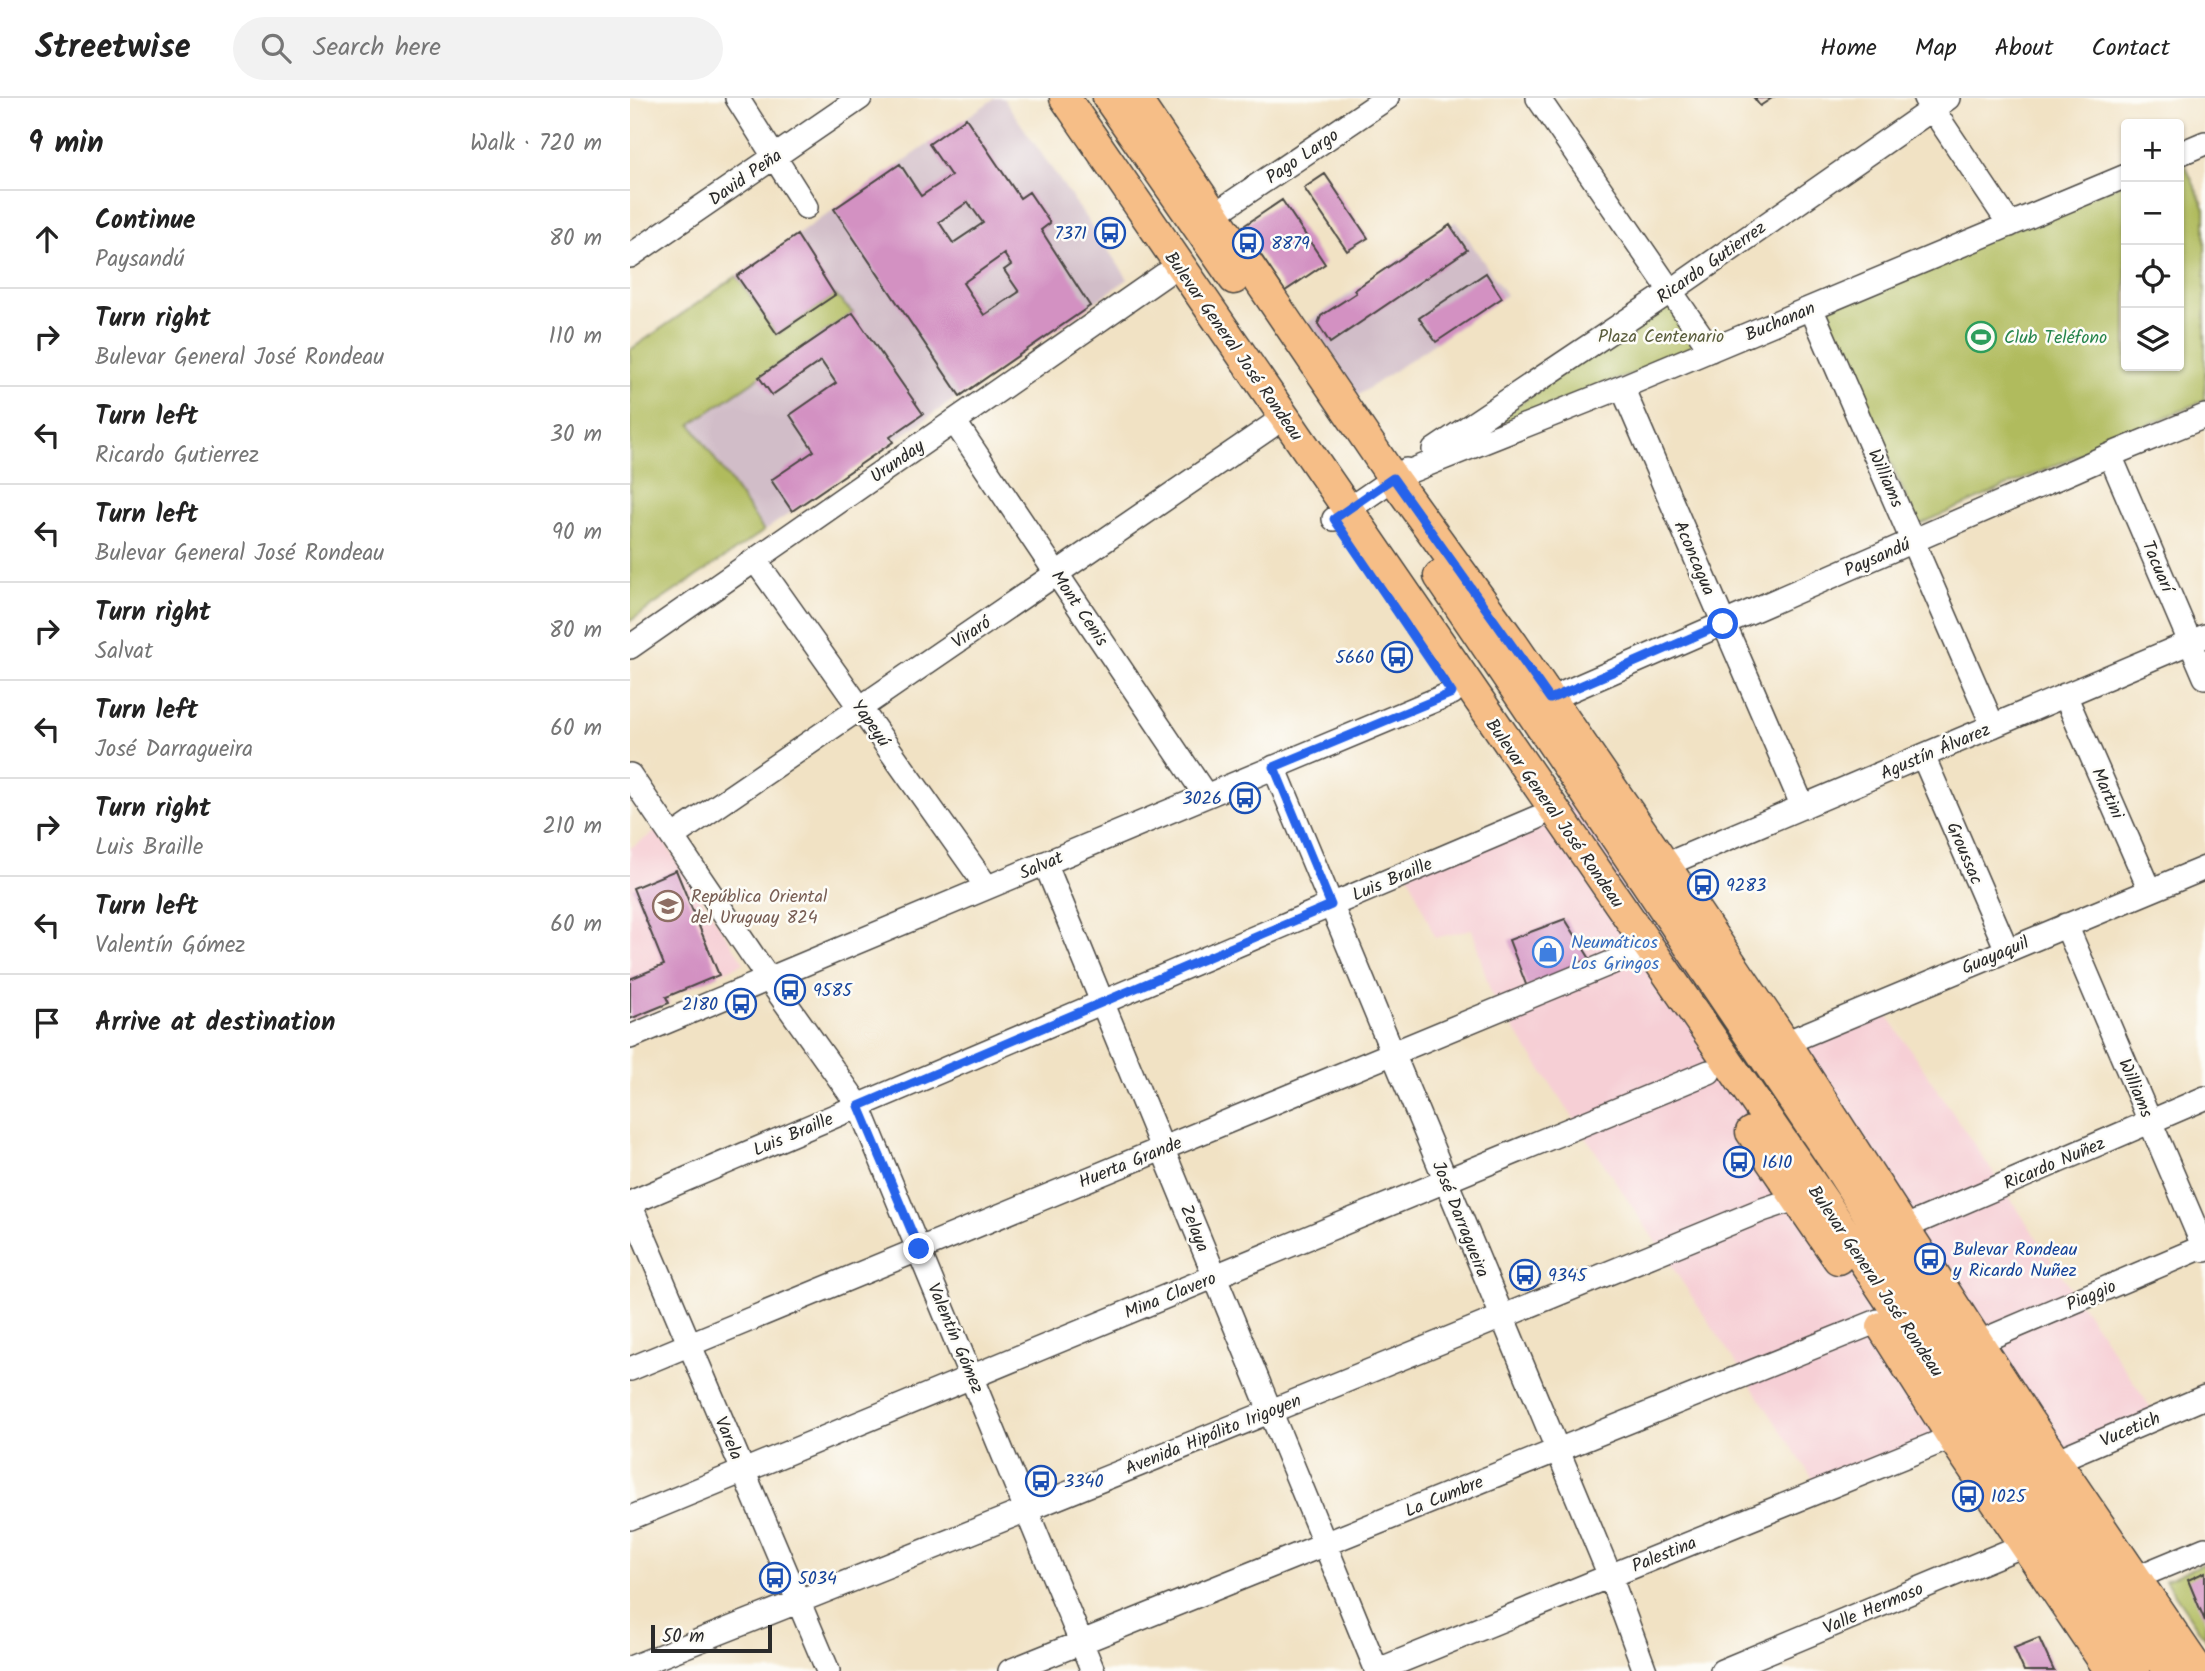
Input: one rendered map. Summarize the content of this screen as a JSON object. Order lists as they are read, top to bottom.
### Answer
{
  "streets": {
    "main road": ["Bulevar General José Rondeau"],
    "street": [
      "Pago Largo",
      "David Peña",
      "Ricardo Gutierrez",
      "Buchanan",
      "Urunday",
      "Williams",
      "Paysandú",
      "Aconcagua",
      "Tacuarí",
      "Mont Cenis",
      "Viraró",
      "Yapeyú",
      "Agustín Álvarez",
      "Martini",
      "Groussac",
      "Salvat",
      "Luis Braille",
      "Guayaquil",
      "Huerta Grande",
      "Ricardo Nuñez",
      "José Darragueira",
      "Zelaya",
      "Mina Clavero",
      "Piaggio",
      "Valentín Gómez",
      "Vucetich",
      "Avenida Hipólito Irigoyen",
      "Varela",
      "La Cumbre",
      "Palestina",
      "Valle Hermoso"
    ]
  },
  "crossings": [
    ["Pago Largo", "Bulevar General José Rondeau"],
    ["Ricardo Gutierrez", "Buchanan"],
    ["Ricardo Gutierrez", "Bulevar General José Rondeau"],
    ["Buchanan", "Williams"],
    ["Buchanan", "Aconcagua"],
    ["Bulevar General José Rondeau", "Urunday"],
    ["Bulevar General José Rondeau", "Paysandú"],
    ["Bulevar General José Rondeau", "Viraró"],
    ["Bulevar General José Rondeau", "Agustín Álvarez"],
    ["Bulevar General José Rondeau", "Salvat"],
    ["Bulevar General José Rondeau", "Luis Braille"],
    ["Bulevar General José Rondeau", "Guayaquil"],
    ["Bulevar General José Rondeau", "Huerta Grande"],
    ["Bulevar General José Rondeau", "Ricardo Nuñez"],
    ["Bulevar General José Rondeau", "Mina Clavero"],
    ["Bulevar General José Rondeau", "Piaggio"],
    ["Bulevar General José Rondeau", "Vucetich"],
    ["Bulevar General José Rondeau", "Avenida Hipólito Irigoyen"],
    ["Bulevar General José Rondeau", "La Cumbre"],
    ["Bulevar General José Rondeau", "Palestina"],
    ["Bulevar General José Rondeau", "Valle Hermoso"],
    ["Urunday", "Mont Cenis"],
    ["Urunday", "Yapeyú"],
    ["Williams", "Paysandú"],
    ["Williams", "Agustín Álvarez"],
    ["Williams", "Guayaquil"],
    ["Williams", "Ricardo Nuñez"],
    ["Williams", "Piaggio"],
    ["Paysandú", "Aconcagua"],
    ["Paysandú", "Tacuarí"],
    ["Aconcagua", "Agustín Álvarez"],
    ["Tacuarí", "Agustín Álvarez"],
    ["Mont Cenis", "Viraró"],
    ["Mont Cenis", "Salvat"],
    ["Viraró", "Yapeyú"],
    ["Viraró", "Valentín Gómez"],
    ["Yapeyú", "Salvat"],
    ["Agustín Álvarez", "Martini"],
    ["Agustín Álvarez", "Groussac"],
    ["Martini", "Guayaquil"],
    ["Groussac", "Guayaquil"],
    ["Salvat", "José Darragueira"],
    ["Salvat", "Zelaya"],
    ["Salvat", "Valentín Gómez"],
    ["Luis Braille", "José Darragueira"],
    ["Luis Braille", "Zelaya"],
    ["Luis Braille", "Valentín Gómez"],
    ["Luis Braille", "Varela"],
    ["Huerta Grande", "José Darragueira"],
    ["Huerta Grande", "Zelaya"],
    ["Huerta Grande", "Valentín Gómez"],
    ["Huerta Grande", "Varela"],
    ["José Darragueira", "Mina Clavero"],
    ["José Darragueira", "Avenida Hipólito Irigoyen"],
    ["José Darragueira", "La Cumbre"],
    ["José Darragueira", "Palestina"],
    ["Zelaya", "Mina Clavero"],
    ["Zelaya", "Avenida Hipólito Irigoyen"],
    ["Zelaya", "La Cumbre"],
    ["Zelaya", "Palestina"],
    ["Mina Clavero", "Valentín Gómez"],
    ["Mina Clavero", "Varela"],
    ["Valentín Gómez", "Avenida Hipólito Irigoyen"],
    ["Valentín Gómez", "La Cumbre"],
    ["Avenida Hipólito Irigoyen", "Varela"]
  ],
  "parks": ["Plaza Centenario"],
  "places": {
    "bus stop": [
      "7371",
      "8879",
      "5660",
      "3026",
      "9283",
      "9585",
      "2180",
      "1610",
      "Bulevar Rondeau y Ricardo Nuñez",
      "9345",
      "3340",
      "1025",
      "5034"
    ],
    "sports": ["Club Teléfono"],
    "school or university": ["República Oriental del Uruguay 824"],
    "shop": ["Neumáticos Los Gringos"]
  },
  "scale_bar": "50 m",
  "page": {
    "header": "Streetwise",
    "search": "Search here",
    "nav": [
      "Home",
      "Map",
      "About",
      "Contact"
    ],
    "heading": ["9 min", "Walk · 720 m"],
    "map_buttons": ["+", "−"],
    "list": [
      ["Continue", "Paysandú", "80 m"],
      ["Turn right", "Bulevar General José Rondeau", "110 m"],
      ["Turn left", "Ricardo Gutierrez", "30 m"],
      ["Turn left", "Bulevar General José Rondeau", "90 m"],
      ["Turn right", "Salvat", "80 m"],
      ["Turn left", "José Darragueira", "60 m"],
      ["Turn right", "Luis Braille", "210 m"],
      ["Turn left", "Valentín Gómez", "60 m"],
      "Arrive at destination"
    ],
    "scale": "50 m"
  }
}
